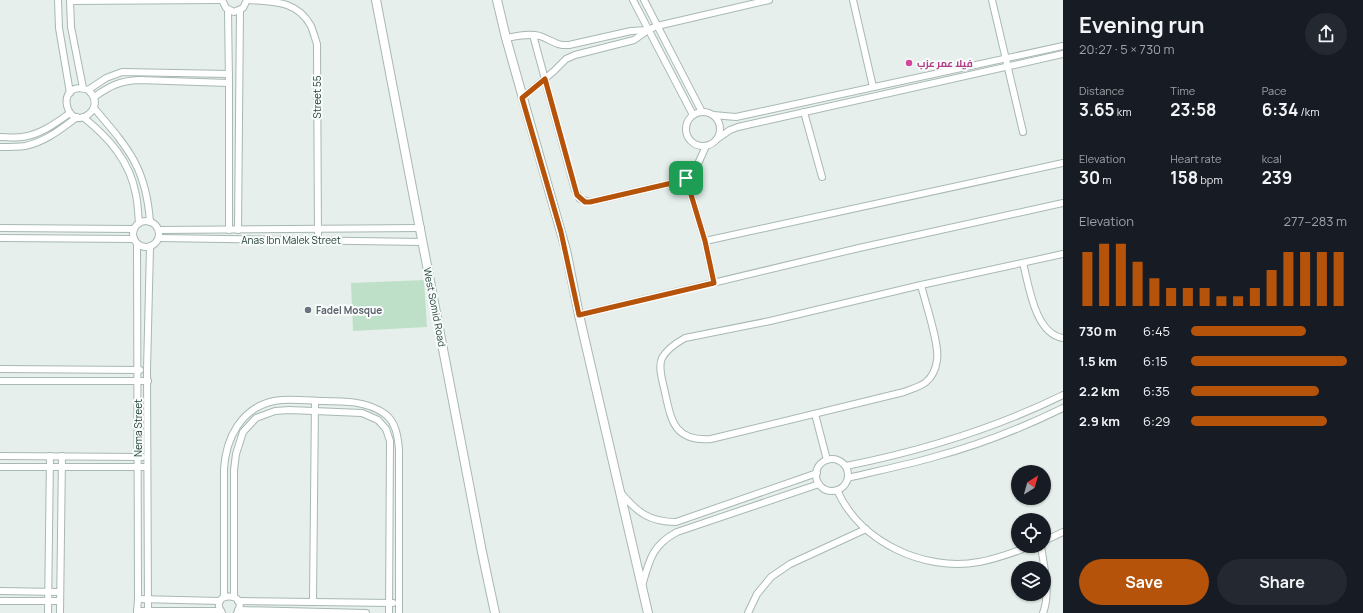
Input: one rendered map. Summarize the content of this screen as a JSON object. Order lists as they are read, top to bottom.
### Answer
{
  "streets": {
    "street": [
      "Street 55",
      "Anas Ibn Malek Street",
      "West Somid Road",
      "Nema Street"
    ]
  },
  "crossings": [
    ["Street 55", "Anas Ibn Malek Street"],
    ["Anas Ibn Malek Street", "West Somid Road"],
    ["Anas Ibn Malek Street", "Nema Street"]
  ],
  "places": ["فيلا عمر عزب", "Fadel Mosque"],
  "north": "top right",
  "page": {
    "heading": ["Evening run", "20:27 · 5 × 730 m"],
    "stats": [
      ["Distance", "3.65 km"],
      ["Time", "23:58"],
      ["Pace", "6:34 /km"],
      ["Elevation", "30 m"],
      ["Heart rate", "158 bpm"],
      ["kcal", "239"]
    ],
    "chart": ["Elevation", "277–283 m"],
    "list": [
      {
        "name": "730 m",
        "note": "6:45"
      },
      {
        "name": "1.5 km",
        "note": "6:15"
      },
      {
        "name": "2.2 km",
        "note": "6:35"
      },
      {
        "name": "2.9 km",
        "note": "6:29"
      }
    ],
    "buttons": ["Save", "Share"]
  }
}
